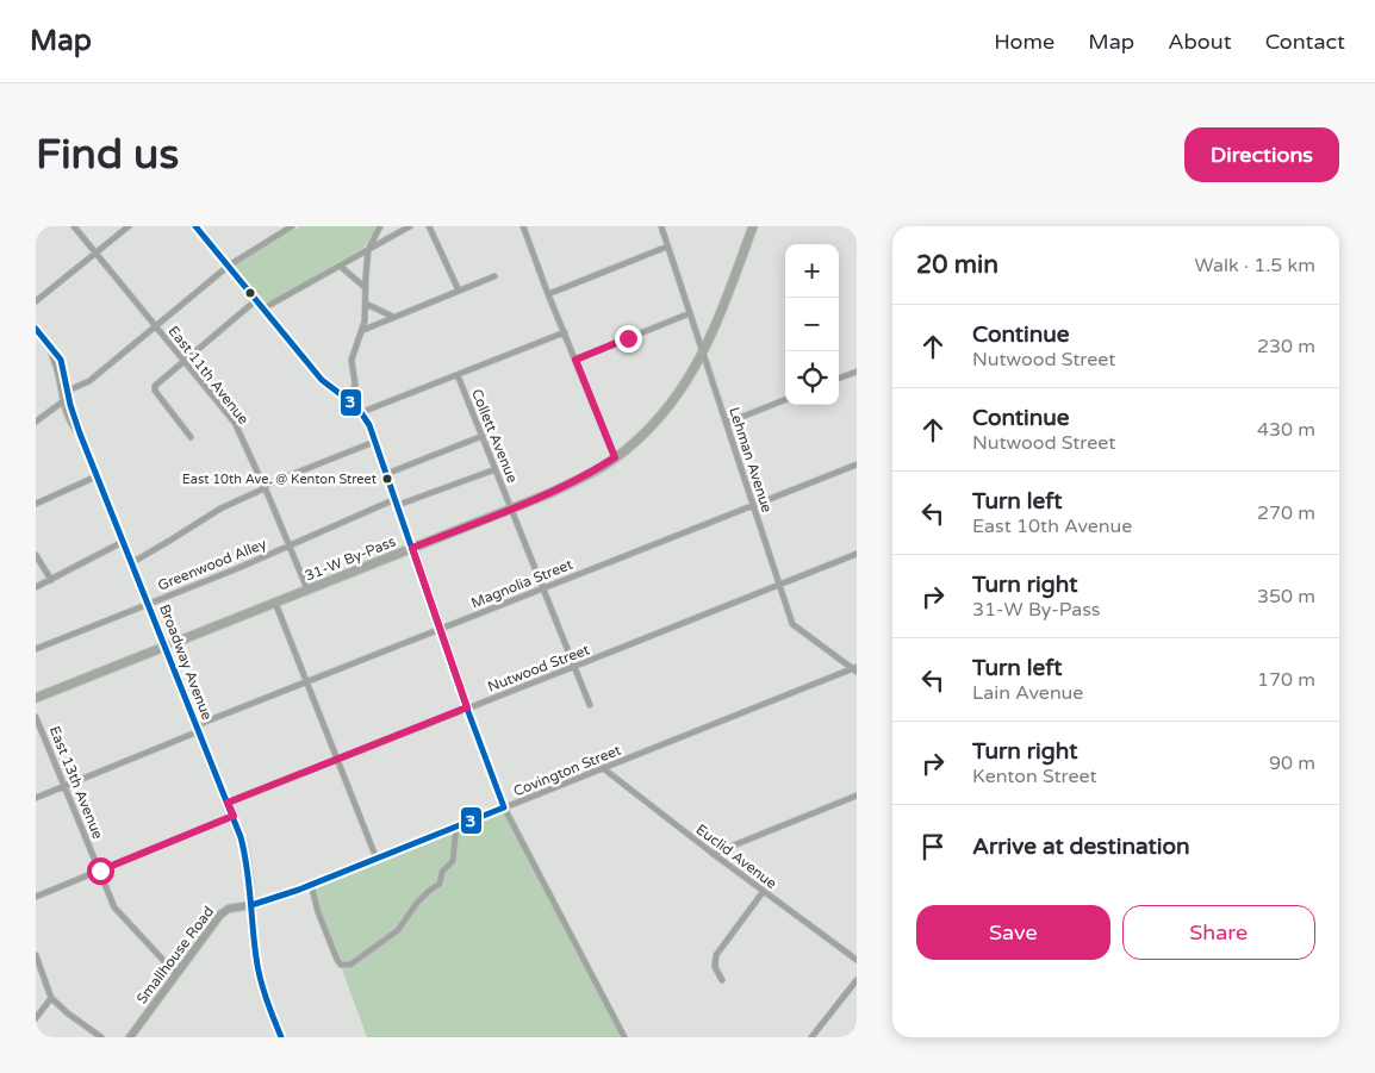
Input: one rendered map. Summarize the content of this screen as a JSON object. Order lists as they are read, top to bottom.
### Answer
{
  "streets": {
    "main road": ["31-W By-Pass", "Broadway Avenue"],
    "street": [
      "East 11th Avenue",
      "Collett Avenue",
      "Lehman Avenue",
      "Greenwood Alley",
      "Magnolia Street",
      "Nutwood Street",
      "Covington Street",
      "East 13th Avenue",
      "Euclid Avenue",
      "Smallhouse Road"
    ]
  },
  "crossings": [
    ["East 11th Avenue", "31-W By-Pass"],
    ["East 11th Avenue", "Greenwood Alley"],
    ["Collett Avenue", "31-W By-Pass"],
    ["Collett Avenue", "Greenwood Alley"],
    ["Collett Avenue", "Magnolia Street"],
    ["Collett Avenue", "Nutwood Street"],
    ["Lehman Avenue", "31-W By-Pass"],
    ["Lehman Avenue", "Magnolia Street"],
    ["Lehman Avenue", "Nutwood Street"],
    ["Lehman Avenue", "Covington Street"],
    ["31-W By-Pass", "Broadway Avenue"],
    ["Greenwood Alley", "Broadway Avenue"],
    ["Magnolia Street", "Broadway Avenue"],
    ["Magnolia Street", "East 13th Avenue"],
    ["Broadway Avenue", "Nutwood Street"],
    ["Broadway Avenue", "Covington Street"],
    ["Broadway Avenue", "Smallhouse Road"],
    ["Covington Street", "Euclid Avenue"],
    ["Covington Street", "Smallhouse Road"],
    ["East 13th Avenue", "Smallhouse Road"]
  ],
  "places": ["East 10th Ave. @ Kenton Street"],
  "lines": ["transit line 3"],
  "page": {
    "header": "Map",
    "nav": [
      "Home",
      "Map",
      "About",
      "Contact"
    ],
    "buttons": [
      "Directions",
      ["Save", "Share"]
    ],
    "title": "Find us",
    "heading": ["20 min", "Walk · 1.5 km"],
    "map_buttons": ["+", "−"],
    "list": [
      ["Continue", "Nutwood Street", "230 m"],
      ["Continue", "Nutwood Street", "430 m"],
      ["Turn left", "East 10th Avenue", "270 m"],
      ["Turn right", "31-W By-Pass", "350 m"],
      ["Turn left", "Lain Avenue", "170 m"],
      ["Turn right", "Kenton Street", "90 m"],
      "Arrive at destination"
    ]
  }
}
